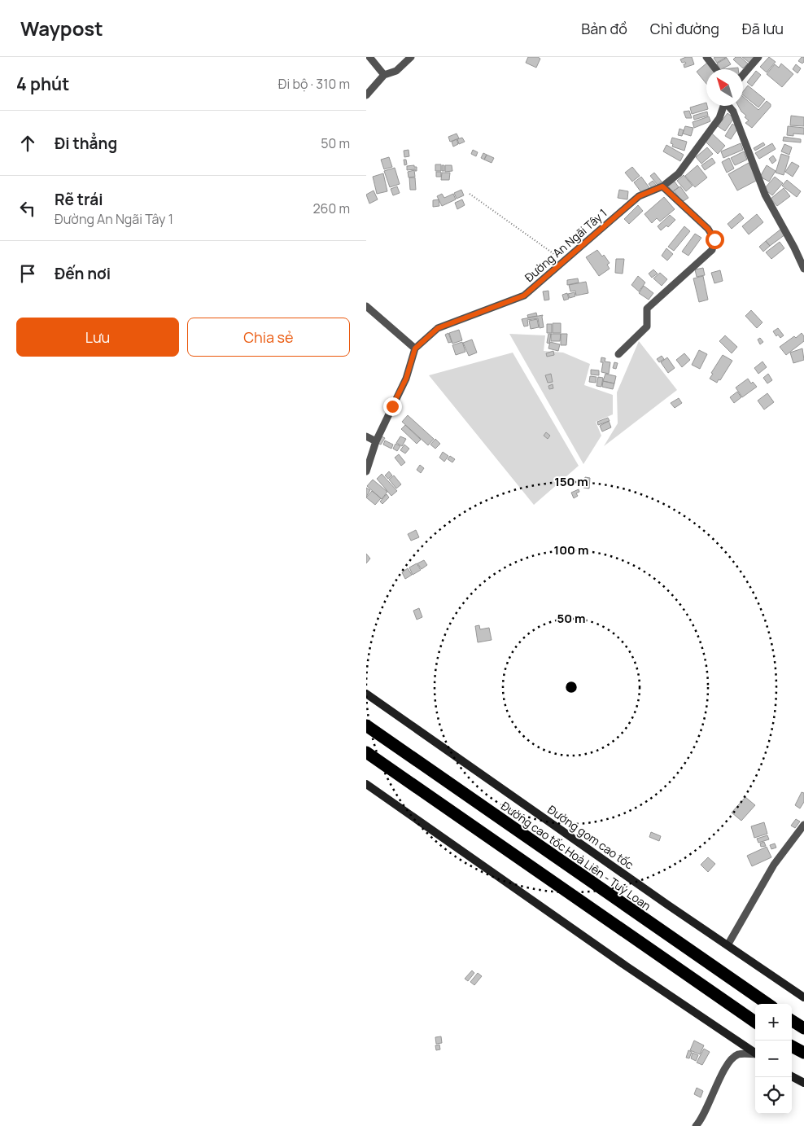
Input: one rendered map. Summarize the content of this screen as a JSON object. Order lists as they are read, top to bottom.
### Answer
{
  "streets": {
    "highway": ["Đường cao tốc Hoà Liên - Tuý Loan"],
    "main road": ["Đường gom cao tốc"],
    "street": ["Đường An Ngãi Tây 1"]
  },
  "north": "top left",
  "page": {
    "header": "Waypost",
    "nav": ["Bản đồ", "Chỉ đường", "Đã lưu"],
    "heading": ["4 phút", "Đi bộ · 310 m"],
    "list": [
      ["Đi thẳng", "50 m"],
      ["Rẽ trái", "Đường An Ngãi Tây 1", "260 m"],
      "Đến nơi"
    ],
    "buttons": ["Lưu", "Chia sẻ"],
    "map_buttons": ["+", "−"]
  },
  "rings": ["150 m", "100 m", "50 m"]
}
